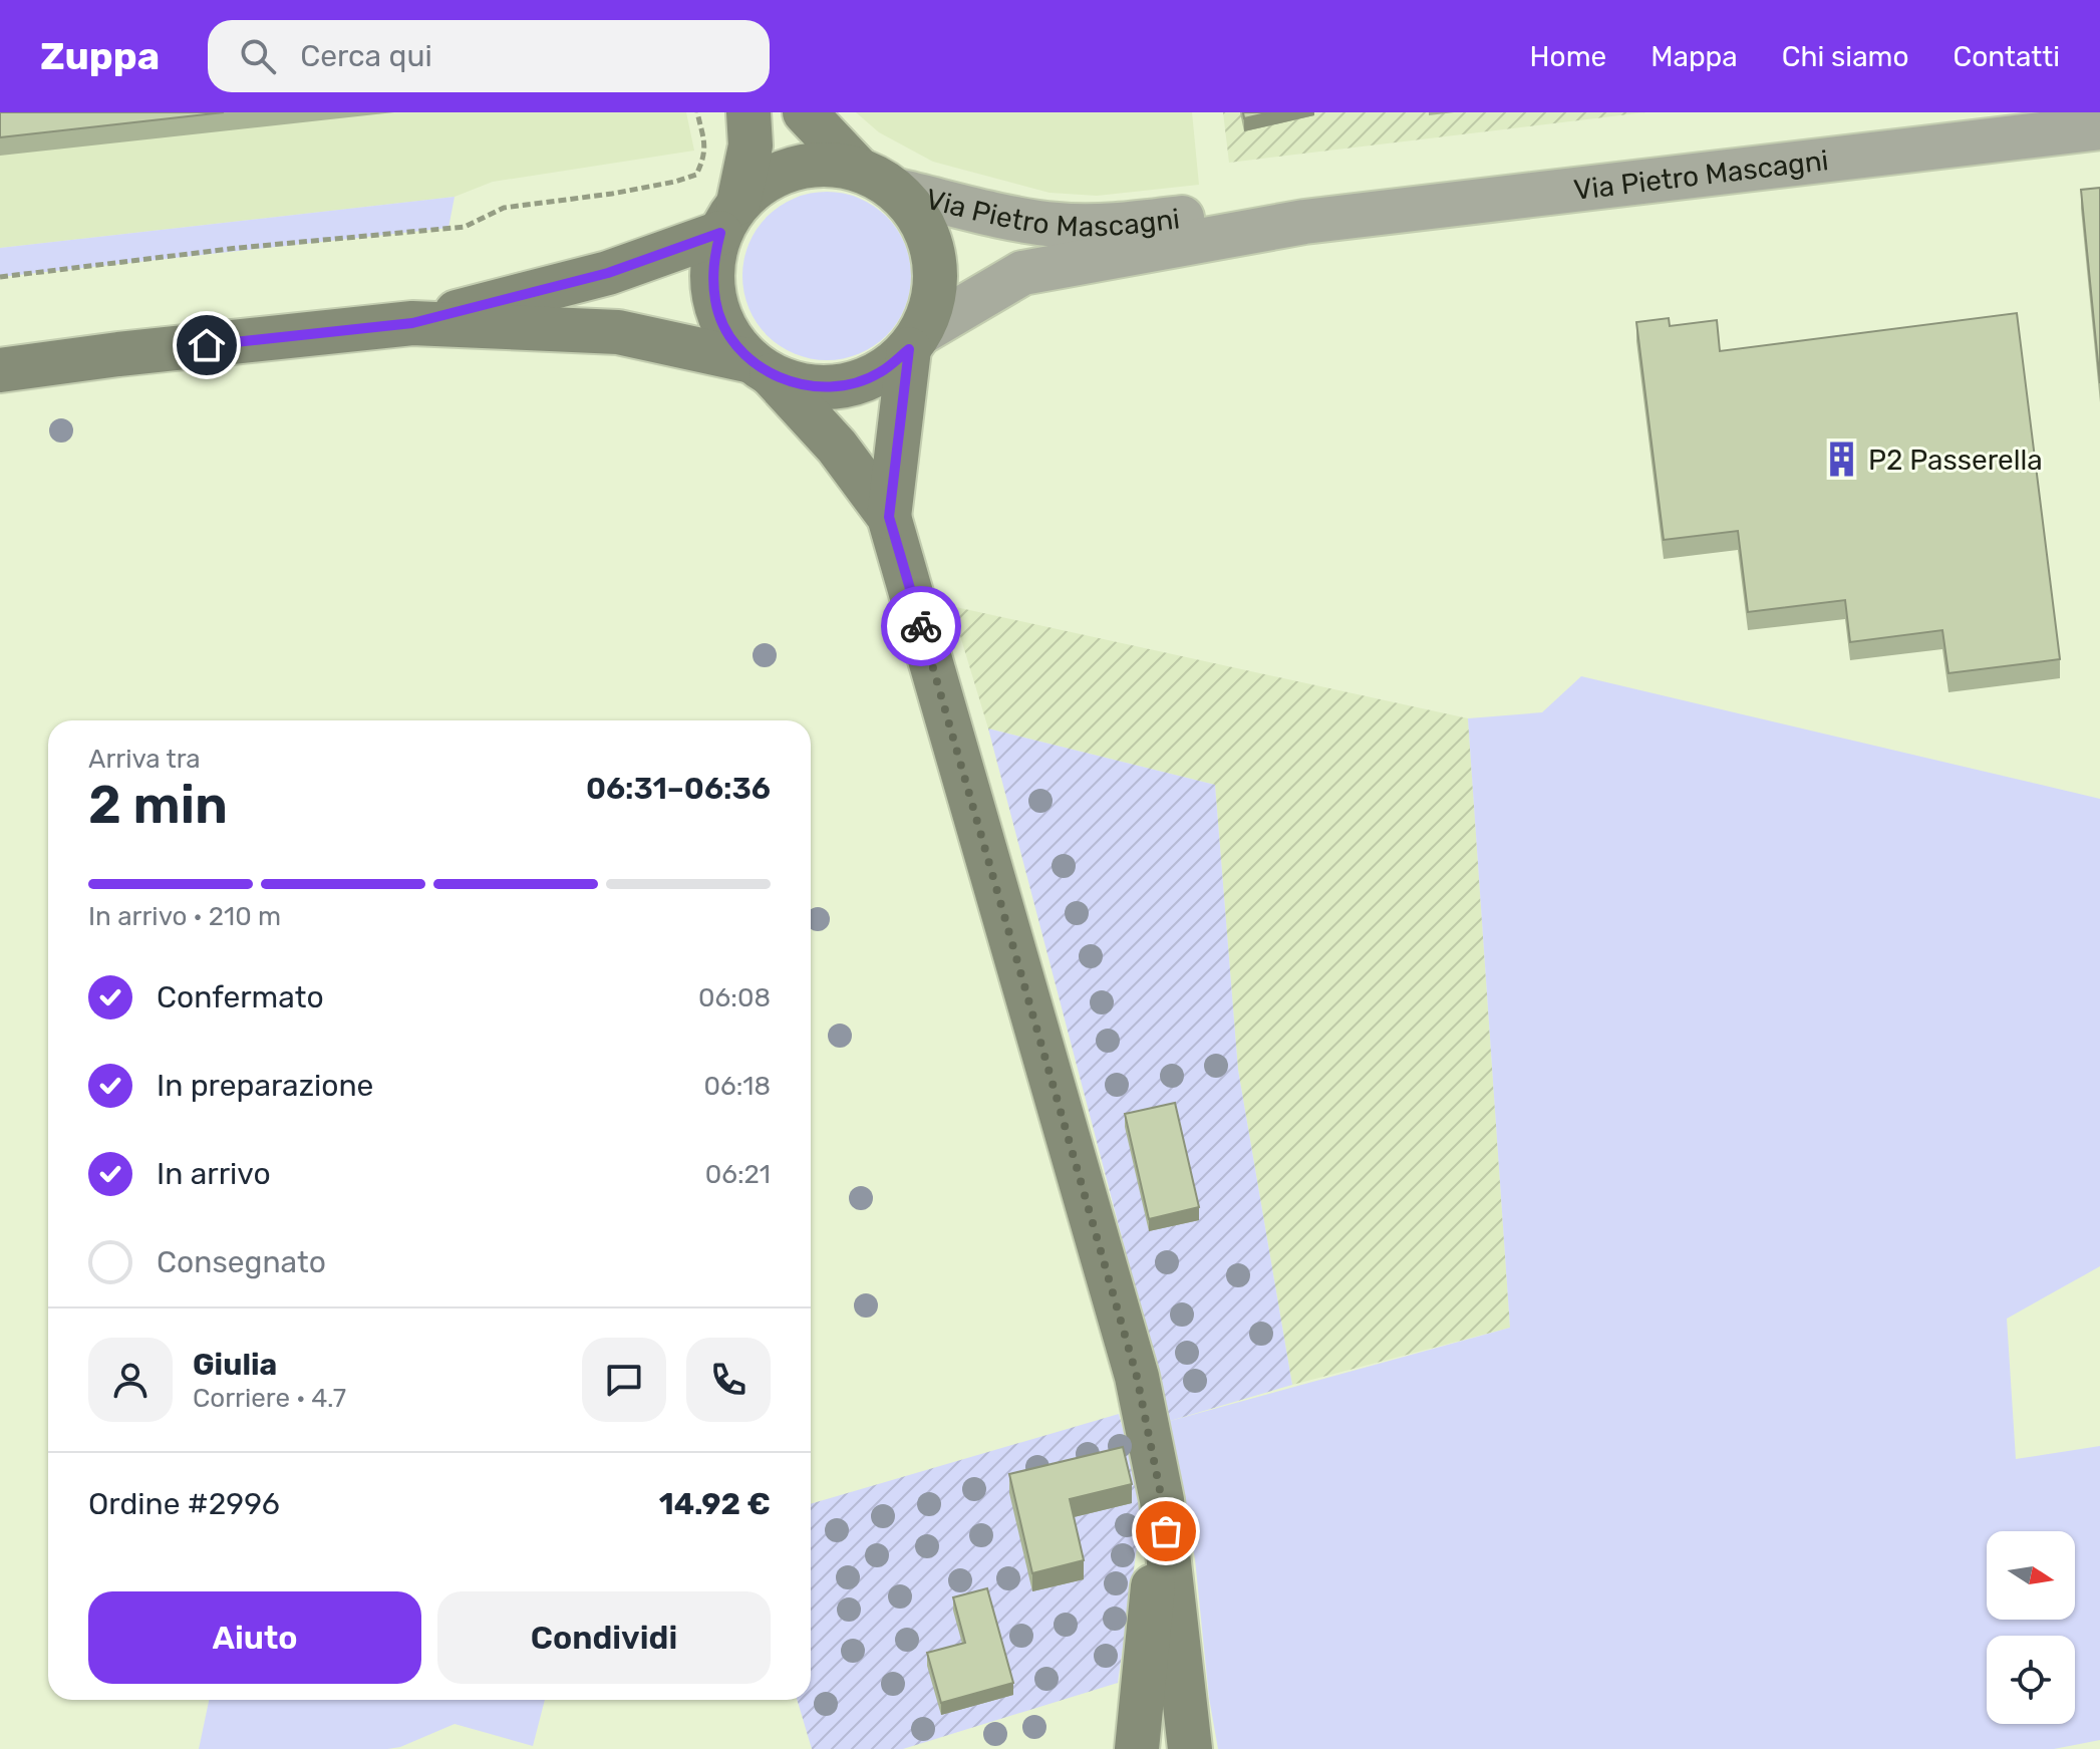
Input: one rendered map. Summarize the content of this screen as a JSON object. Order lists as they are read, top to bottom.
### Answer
{
  "streets": {
    "street": ["Via Pietro Mascagni"]
  },
  "places": {
    "building": ["P2 Passerella"]
  },
  "north": "right",
  "page": {
    "header": "Zuppa",
    "search": "Cerca qui",
    "nav": [
      "Home",
      "Mappa",
      "Chi siamo",
      "Contatti"
    ],
    "heading": ["2 min", "Arriva tra", "06:31–06:36"],
    "panel": [
      "Giulia",
      "Corriere · 4.7",
      "Ordine #2996",
      "14.92 €"
    ],
    "bar": "In arrivo · 210 m",
    "list": [
      ["Confermato", "06:08"],
      ["In preparazione", "06:18"],
      ["In arrivo", "06:21"],
      "Consegnato"
    ],
    "buttons": ["Aiuto", "Condividi"]
  }
}
